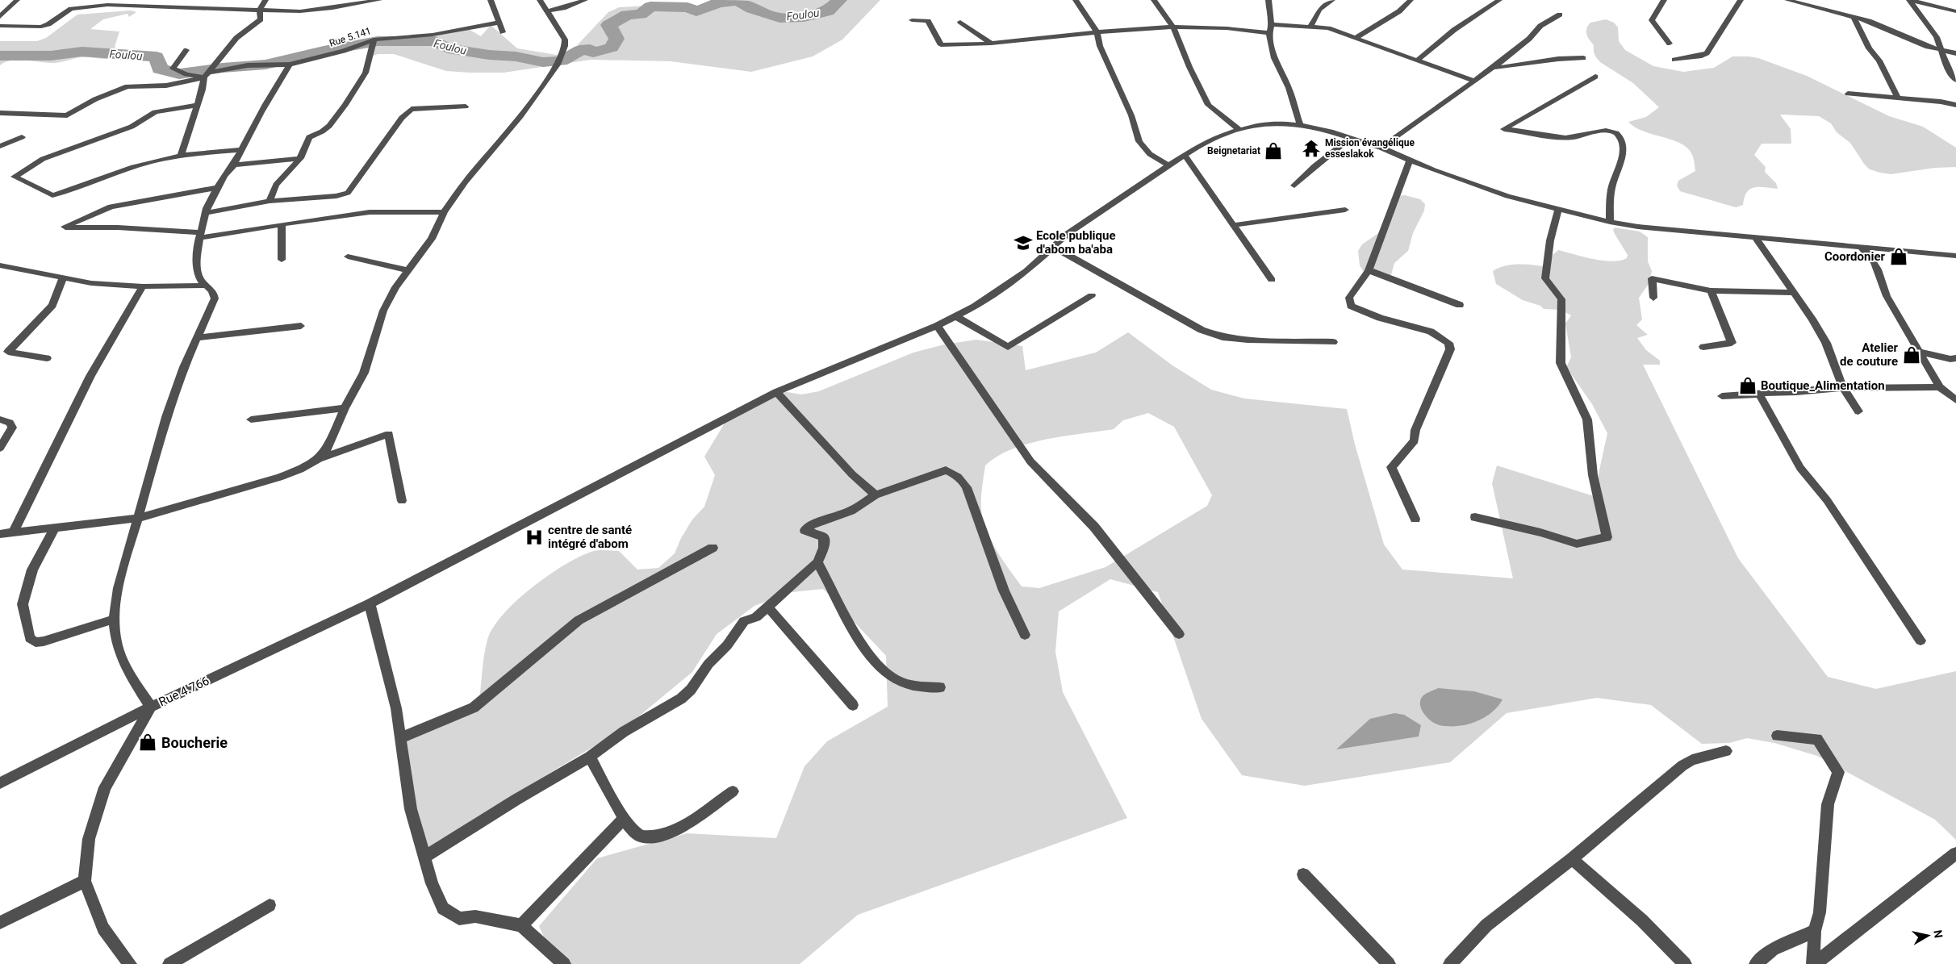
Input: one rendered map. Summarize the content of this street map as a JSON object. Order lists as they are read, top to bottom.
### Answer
{
  "streets": {
    "street": ["Rue 5.141", "Rue 4.766"]
  },
  "water": ["Foulou"],
  "places": {
    "temple": ["Mission évangélique esseslakok"],
    "shop": [
      "Beignetariat",
      "Coordonier",
      "Atelier de couture",
      "Boutique_Alimentation",
      "Boucherie"
    ],
    "school or university": ["Ecole publique d'abom ba'aba"],
    "hospital": ["centre de santé intégré d'abom"]
  },
  "north": "right"
}
